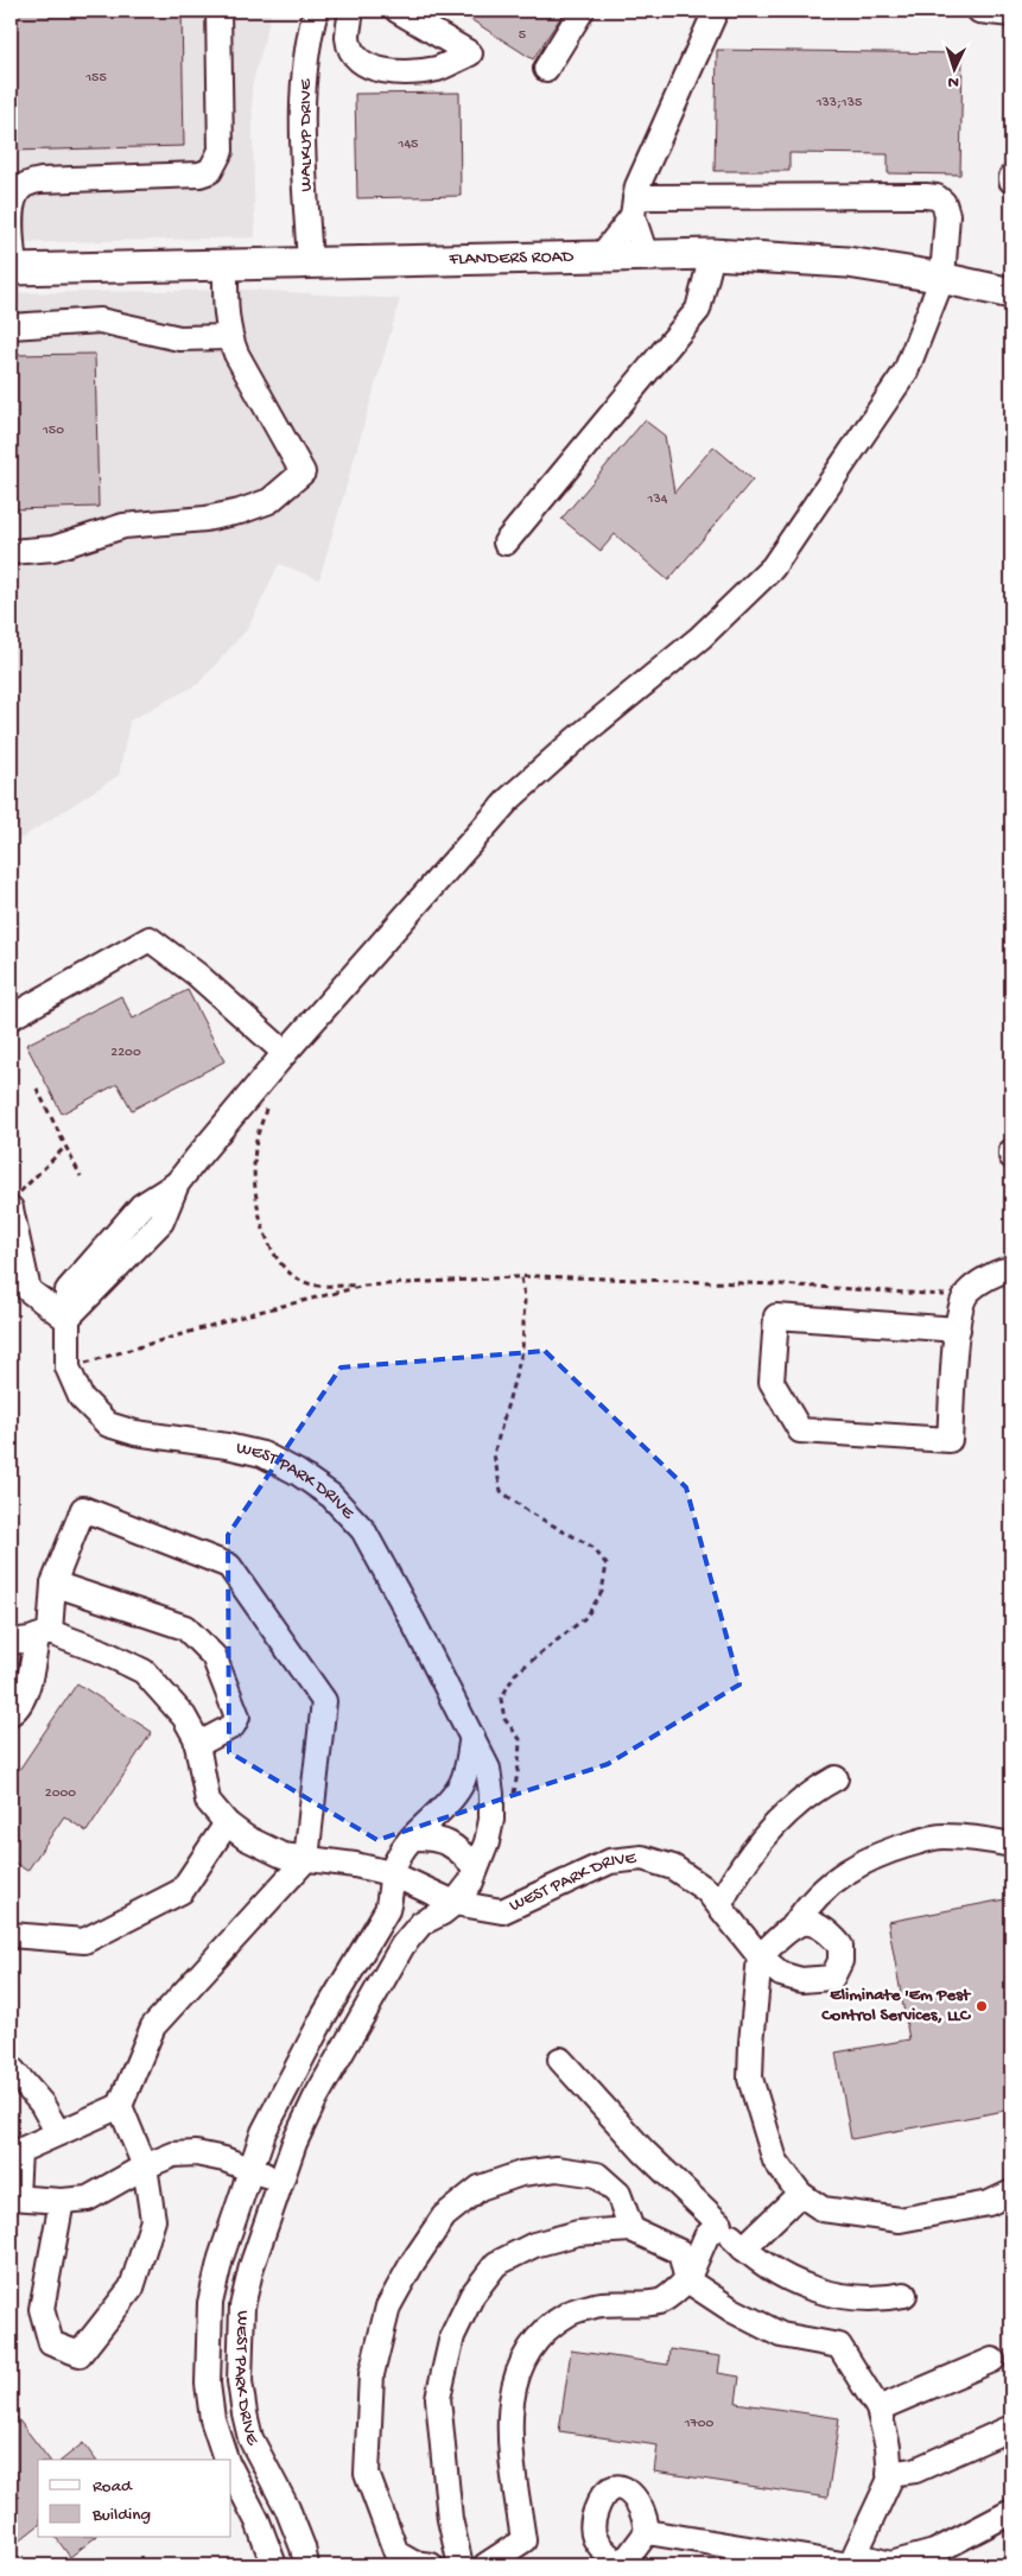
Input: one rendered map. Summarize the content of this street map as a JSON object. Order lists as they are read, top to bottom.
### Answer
{
  "streets": {
    "main road": ["FLANDERS ROAD"],
    "street": ["WALKUP DRIVE", "WEST PARK DRIVE"]
  },
  "crossings": [
    ["WALKUP DRIVE", "FLANDERS ROAD"],
    ["FLANDERS ROAD", "WEST PARK DRIVE"]
  ],
  "places": ["Eliminate 'Em Pest Control Services, LLC"],
  "house_numbers": [
    "5",
    "155",
    "133;135",
    "145",
    "150",
    "134",
    "2200",
    "2000",
    "1700"
  ],
  "legend": ["Road", "Building"],
  "north": "bottom"
}
